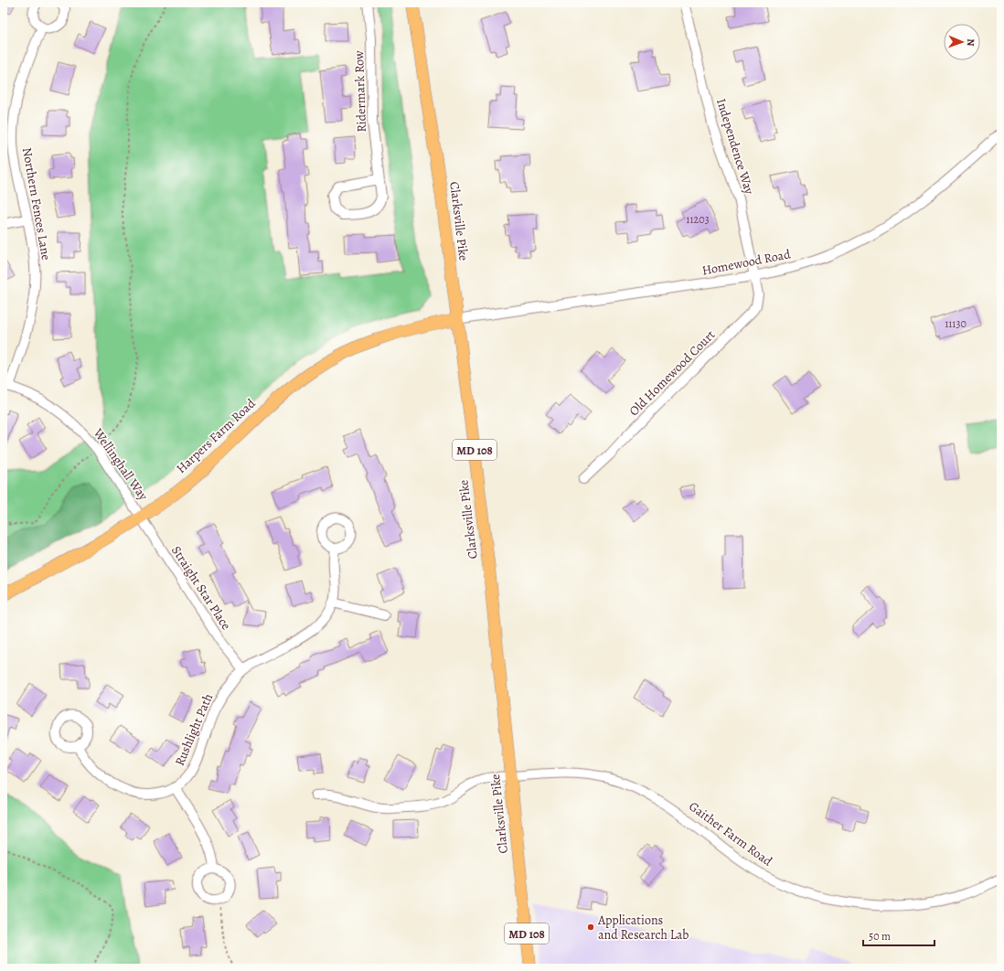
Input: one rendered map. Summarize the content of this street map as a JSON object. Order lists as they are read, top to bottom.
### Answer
{
  "streets": {
    "main road": ["Clarksville Pike", "Harpers Farm Road", "MD 108"],
    "street": [
      "Ridermark Row",
      "Independence Way",
      "Northern Fences Lane",
      "Homewood Road",
      "Old Homewood Court",
      "Wellinghall Way",
      "Straight Star Place",
      "Rushlight Path",
      "Gaither Farm Road"
    ]
  },
  "crossings": [
    ["Independence Way", "Homewood Road"],
    ["Independence Way", "Old Homewood Court"],
    ["Northern Fences Lane", "Wellinghall Way"],
    ["Clarksville Pike", "Homewood Road"],
    ["Clarksville Pike", "Harpers Farm Road"],
    ["Clarksville Pike", "Gaither Farm Road"],
    ["Homewood Road", "Old Homewood Court"],
    ["Homewood Road", "Harpers Farm Road"],
    ["Harpers Farm Road", "Wellinghall Way"],
    ["Harpers Farm Road", "Straight Star Place"],
    ["Wellinghall Way", "Straight Star Place"],
    ["Straight Star Place", "Rushlight Path"]
  ],
  "places": ["Applications and Research Lab"],
  "house_numbers": ["11203", "11130"],
  "scale_bar": "50 m",
  "north": "right"
}
